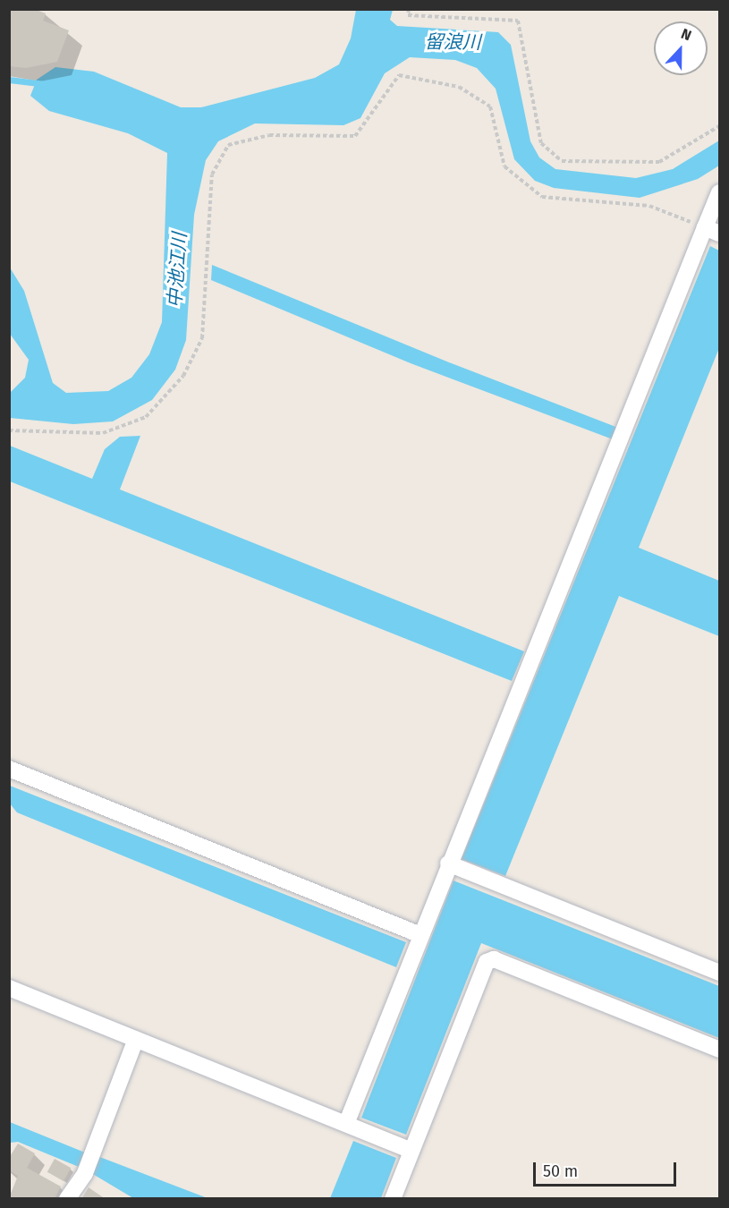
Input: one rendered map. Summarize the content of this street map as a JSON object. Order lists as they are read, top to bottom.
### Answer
{
  "water": ["留浪川", "中池江川"],
  "scale_bar": "50 m",
  "north": "top"
}
